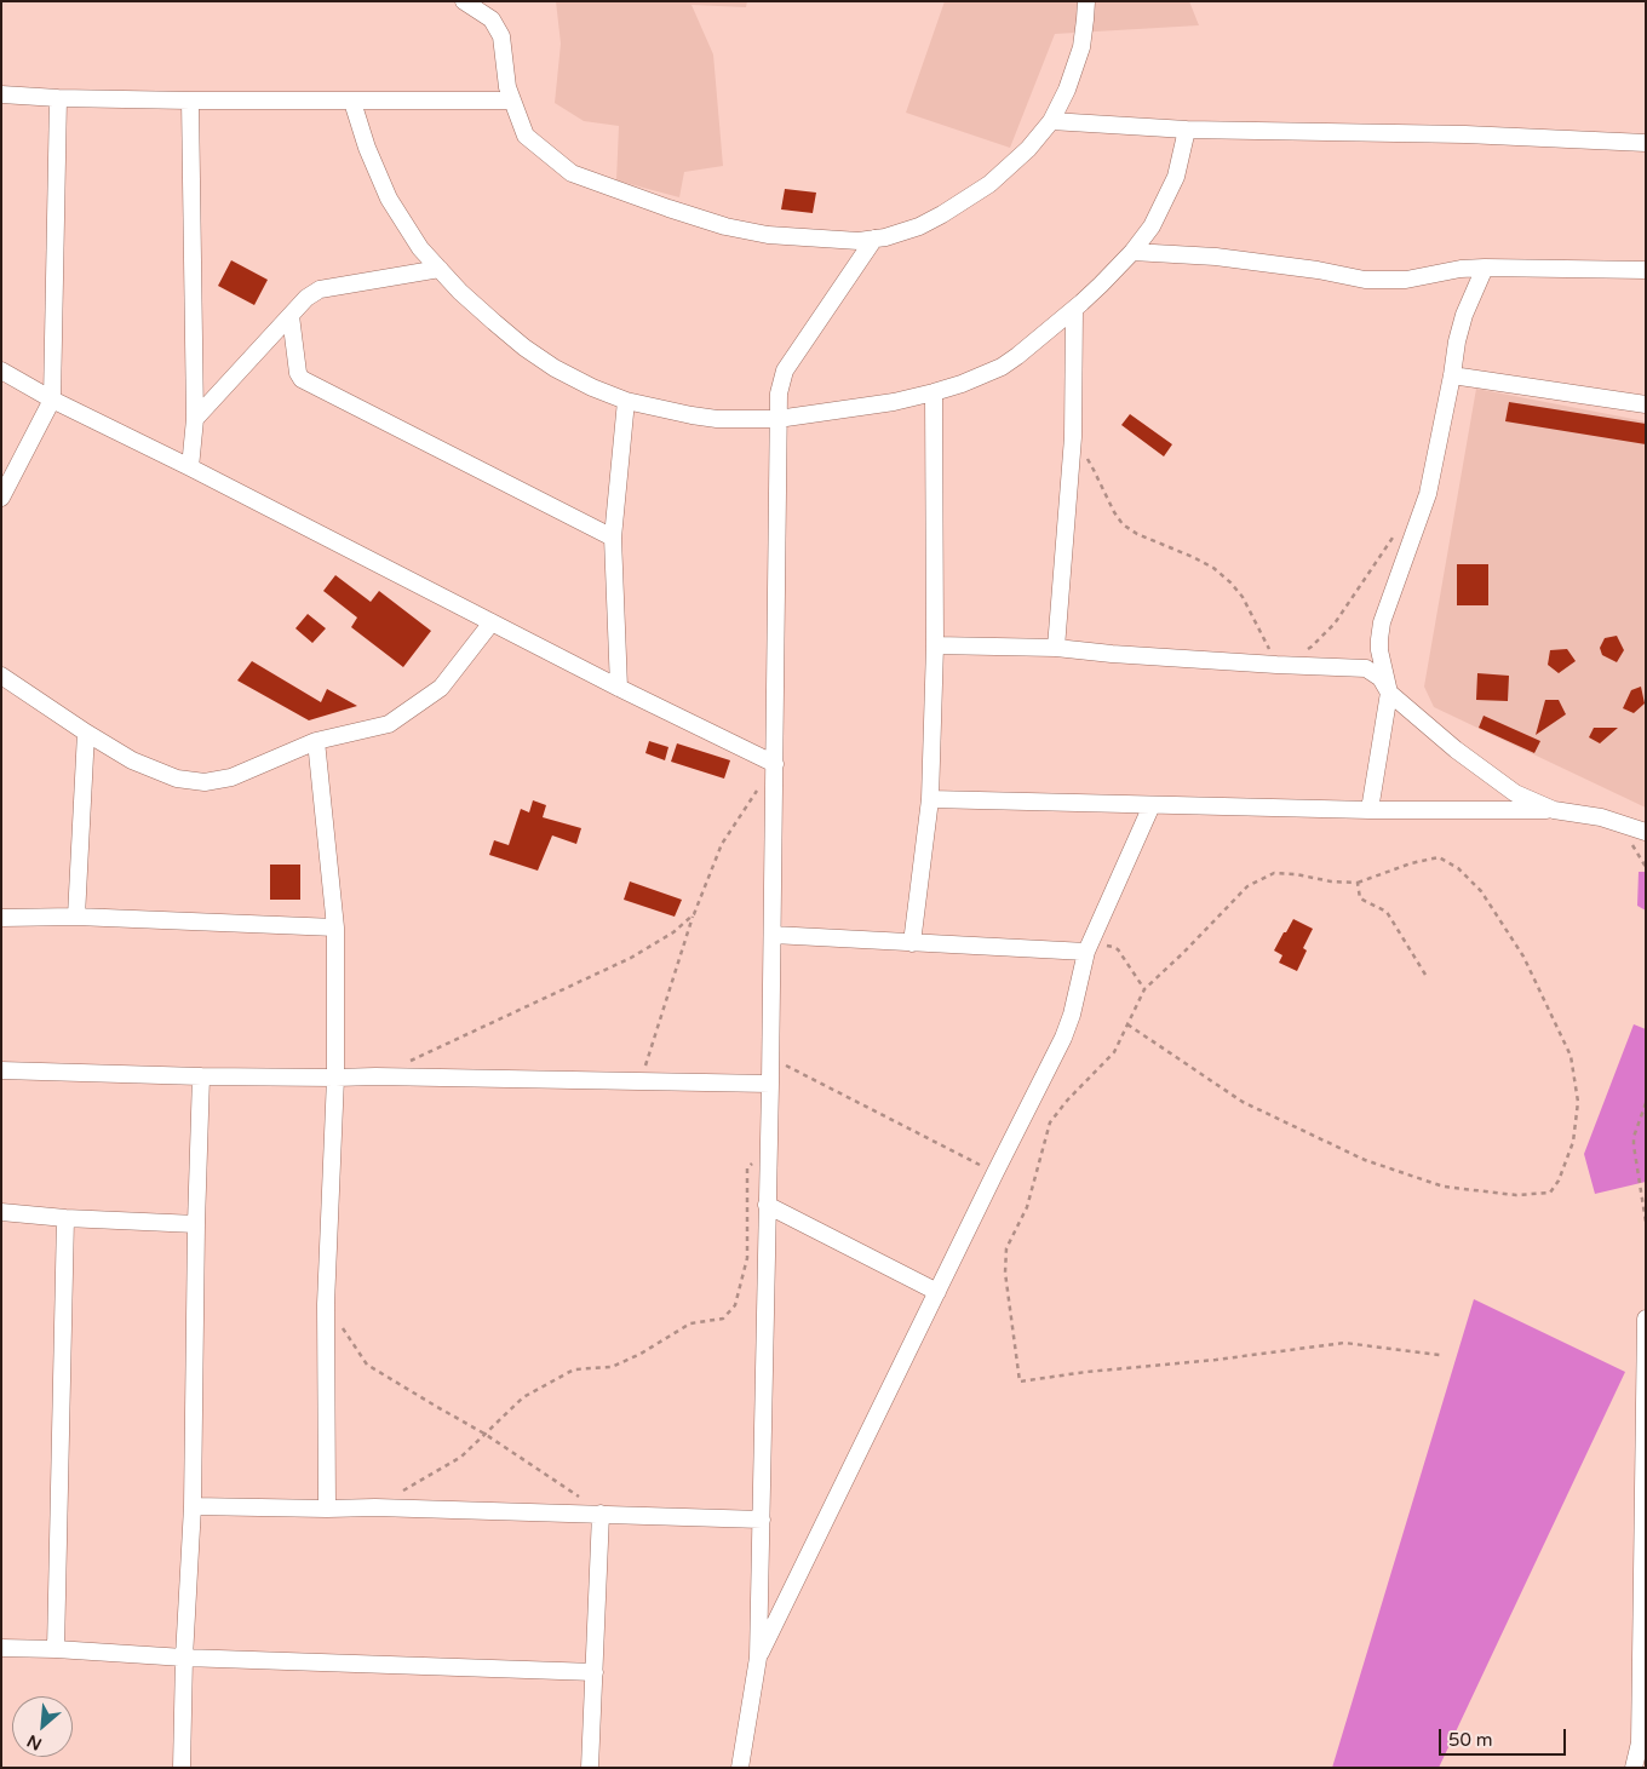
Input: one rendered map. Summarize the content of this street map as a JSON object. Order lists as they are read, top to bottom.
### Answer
{
  "scale_bar": "50 m",
  "north": "bottom left"
}
